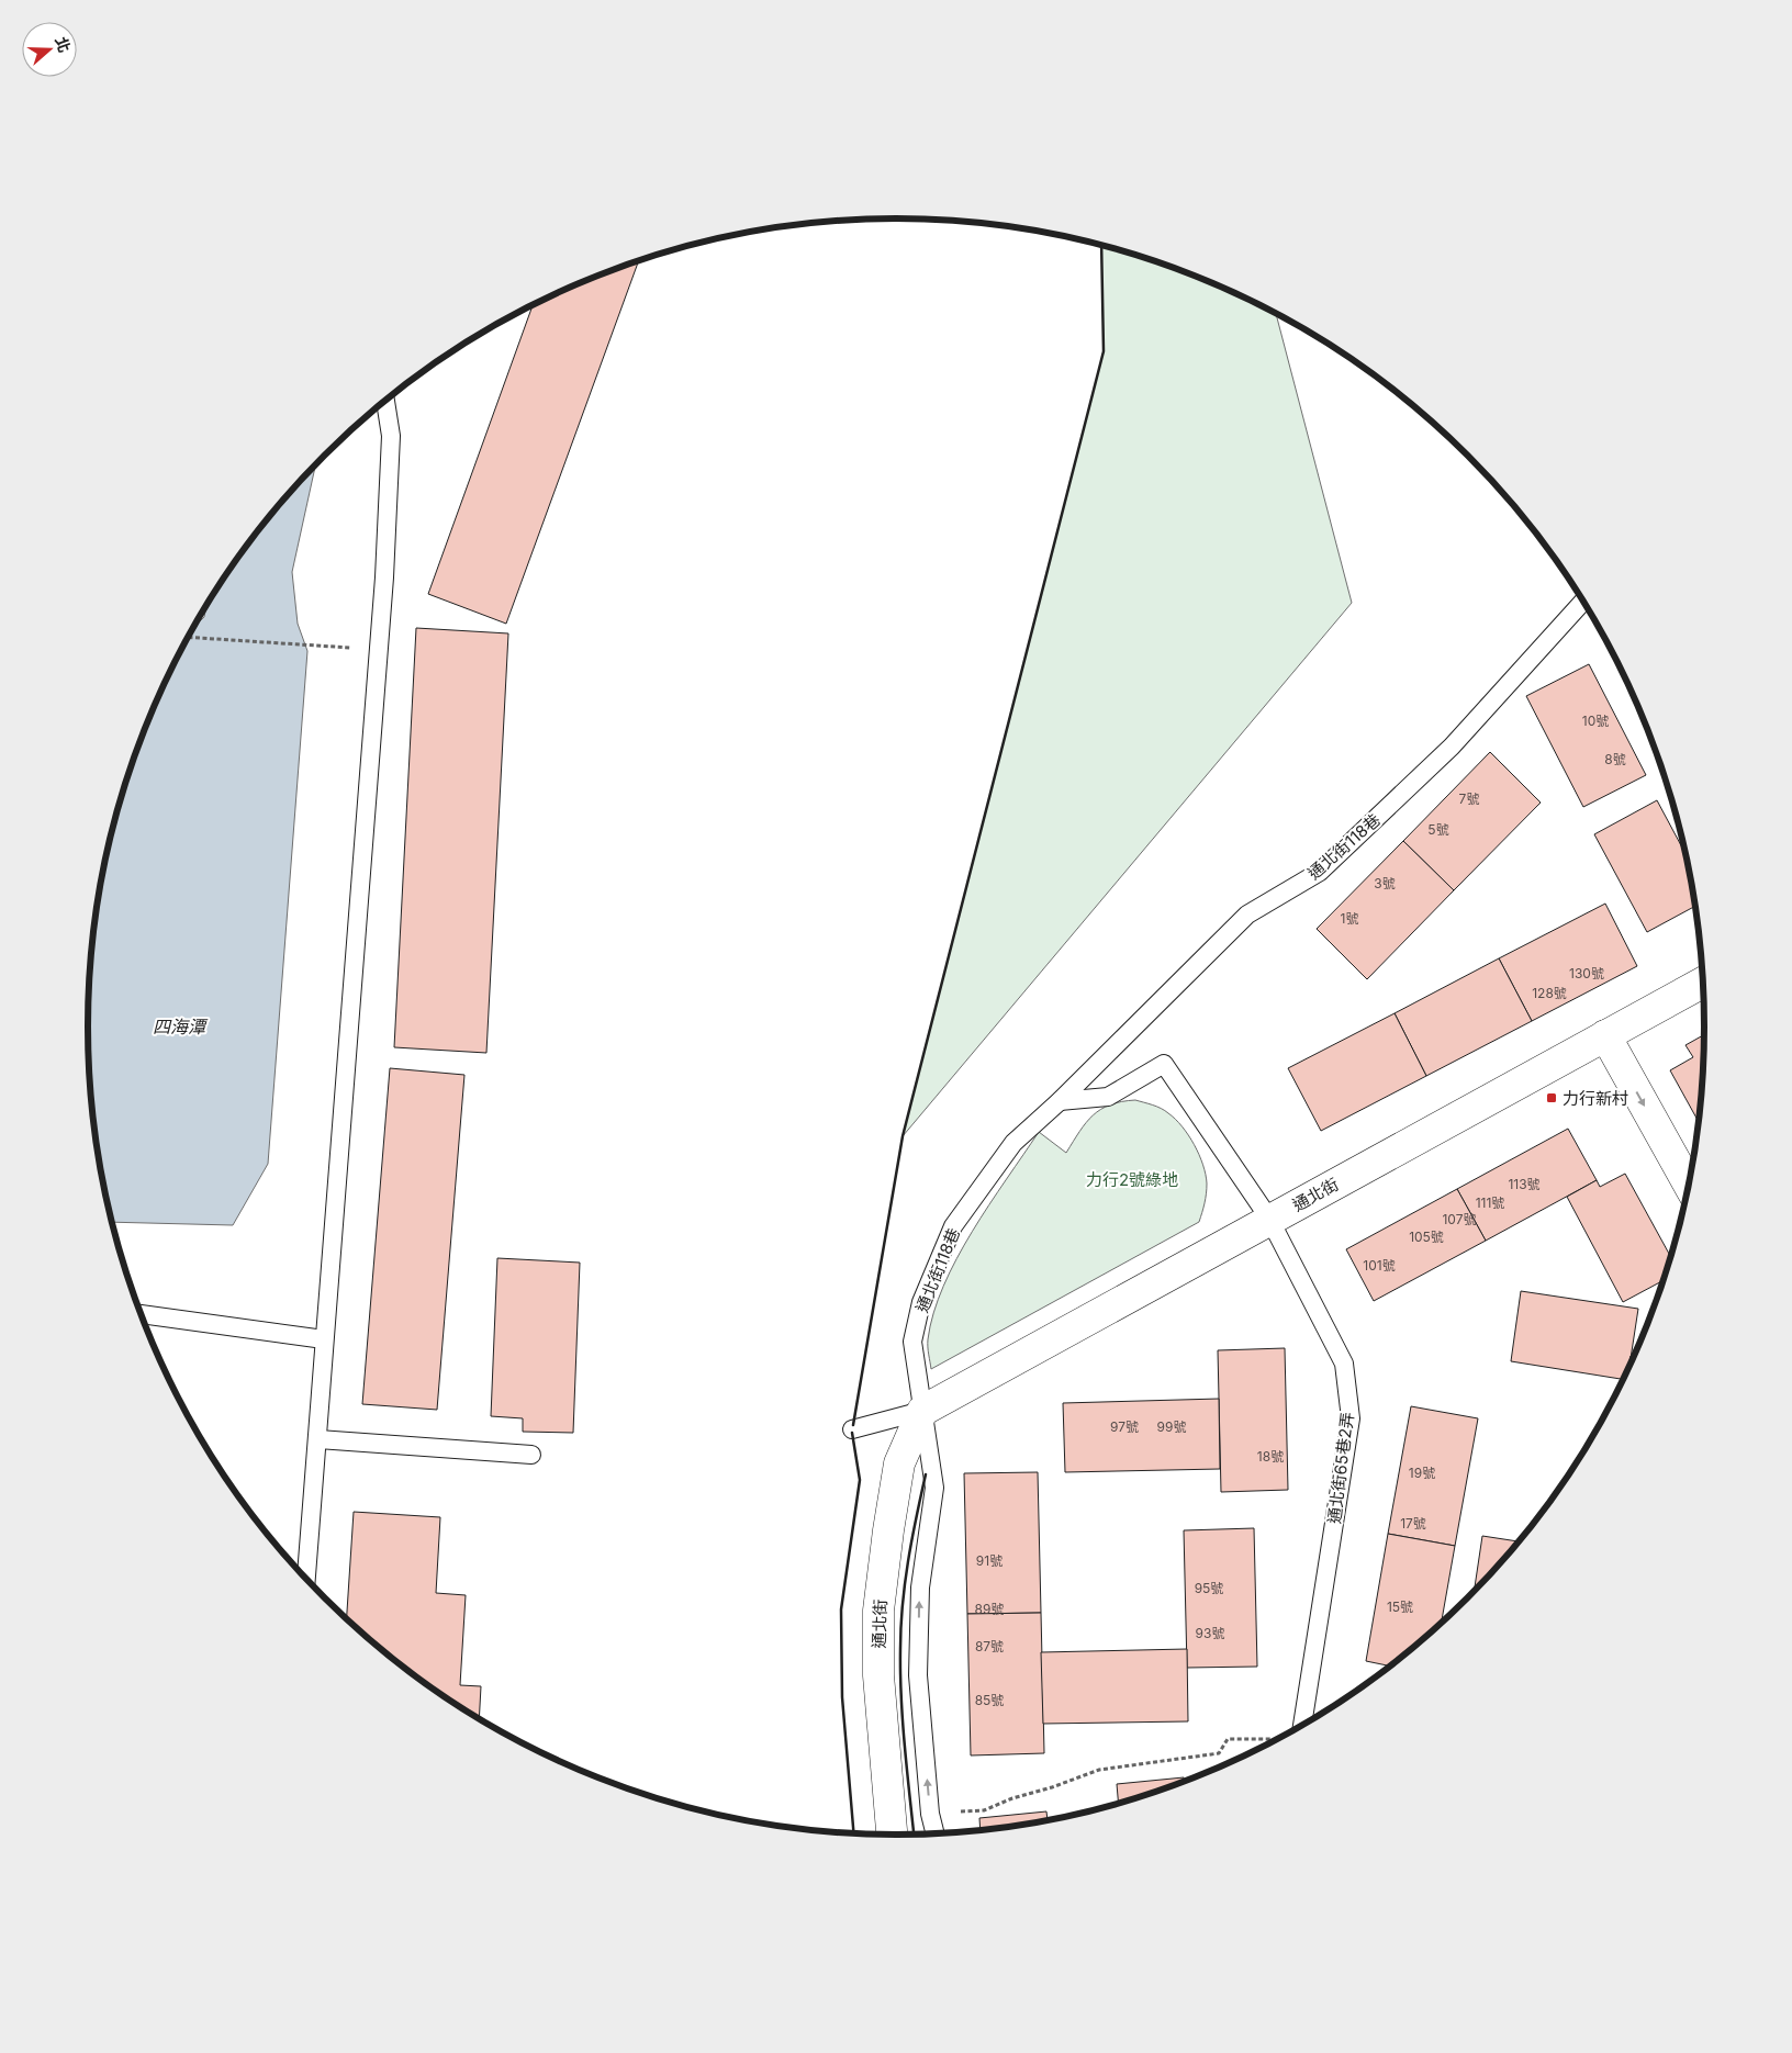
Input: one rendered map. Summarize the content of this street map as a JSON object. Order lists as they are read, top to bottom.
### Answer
{
  "streets": {
    "street": ["通北街"],
    "lane": ["通北街118巷", "通北街65巷2弄"]
  },
  "crossings": [
    ["通北街118巷", "通北街"],
    ["通北街", "通北街65巷2弄"]
  ],
  "water": ["四海潭"],
  "parks": ["力行2號綠地"],
  "places": {
    "transit": ["力行新村"]
  },
  "house_numbers": [
    "10號",
    "8號",
    "7號",
    "5號",
    "3號",
    "1號",
    "130號",
    "128號",
    "113號",
    "111號",
    "107號",
    "105號",
    "101號",
    "97號",
    "99號",
    "18號",
    "19號",
    "17號",
    "91號",
    "95號",
    "15號",
    "89號",
    "93號",
    "87號",
    "85號"
  ],
  "north": "right"
}
